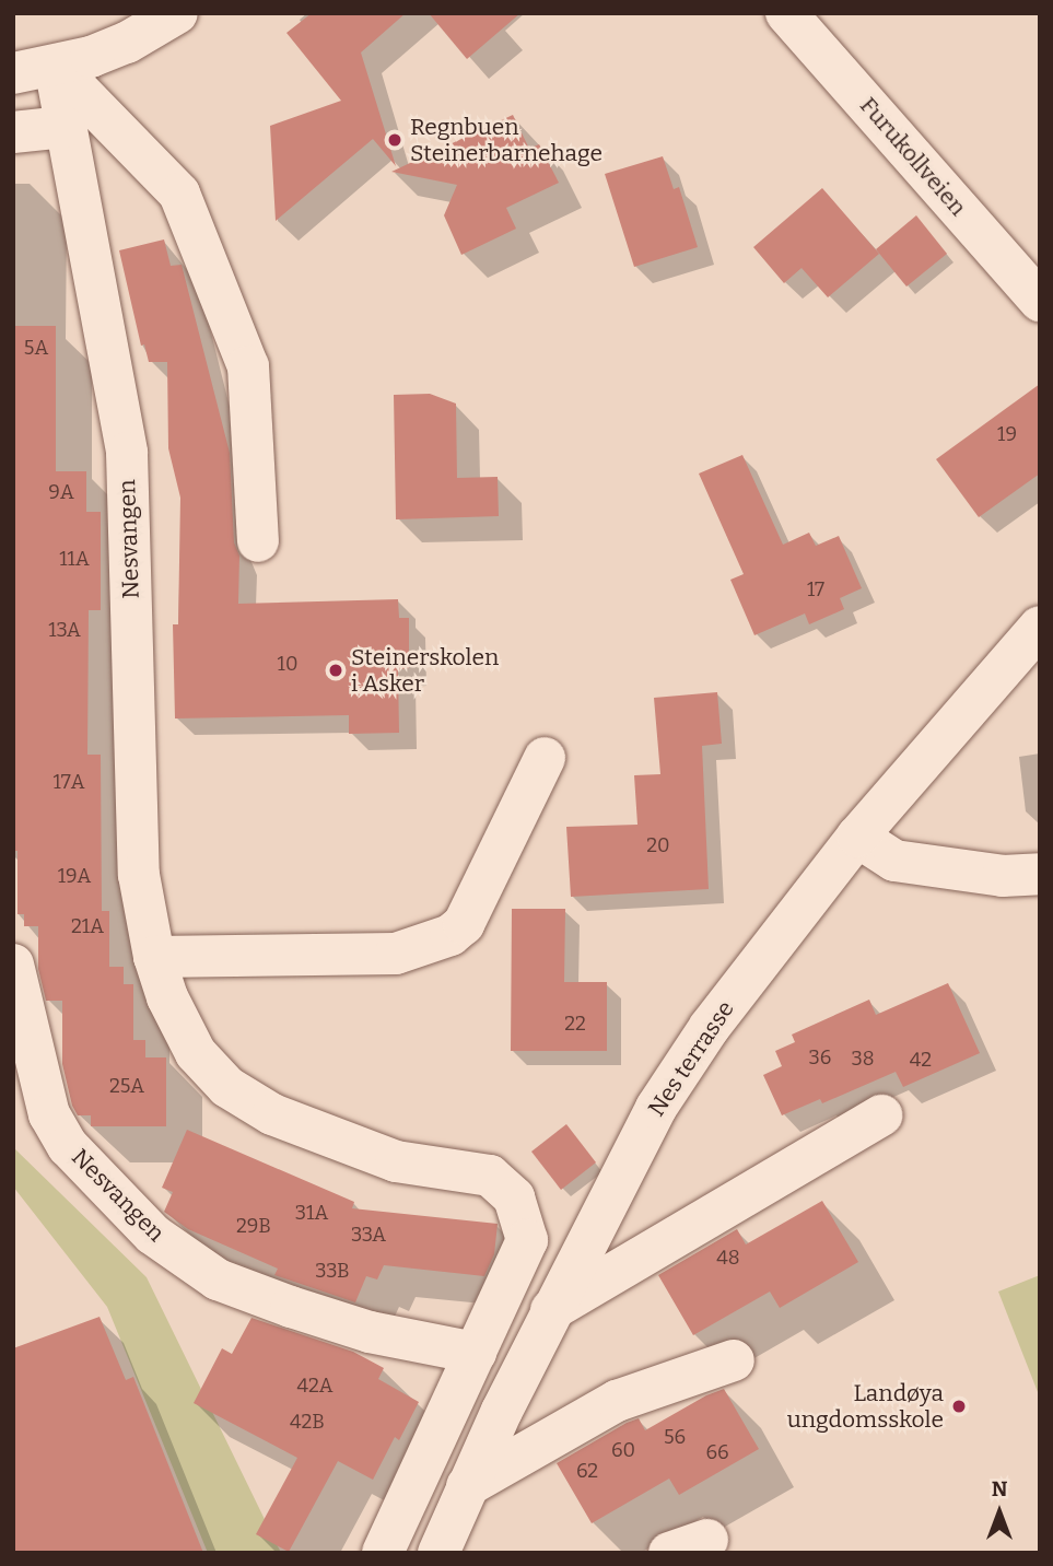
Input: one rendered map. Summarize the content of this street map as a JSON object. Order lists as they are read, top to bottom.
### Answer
{
  "streets": {
    "street": ["Furukollveien", "Nesvangen", "Nes terrasse"]
  },
  "places": ["Regnbuen Steinerbarnehage", "Steinerskolen i Asker", "Landøya ungdomsskole"],
  "house_numbers": [
    "5A",
    "19",
    "9A",
    "11A",
    "17",
    "13A",
    "10",
    "17A",
    "20",
    "19A",
    "21A",
    "22",
    "36",
    "38",
    "42",
    "25A",
    "31A",
    "29B",
    "33A",
    "48",
    "33B",
    "42A",
    "42B",
    "56",
    "60",
    "66",
    "62"
  ],
  "north": "top"
}
